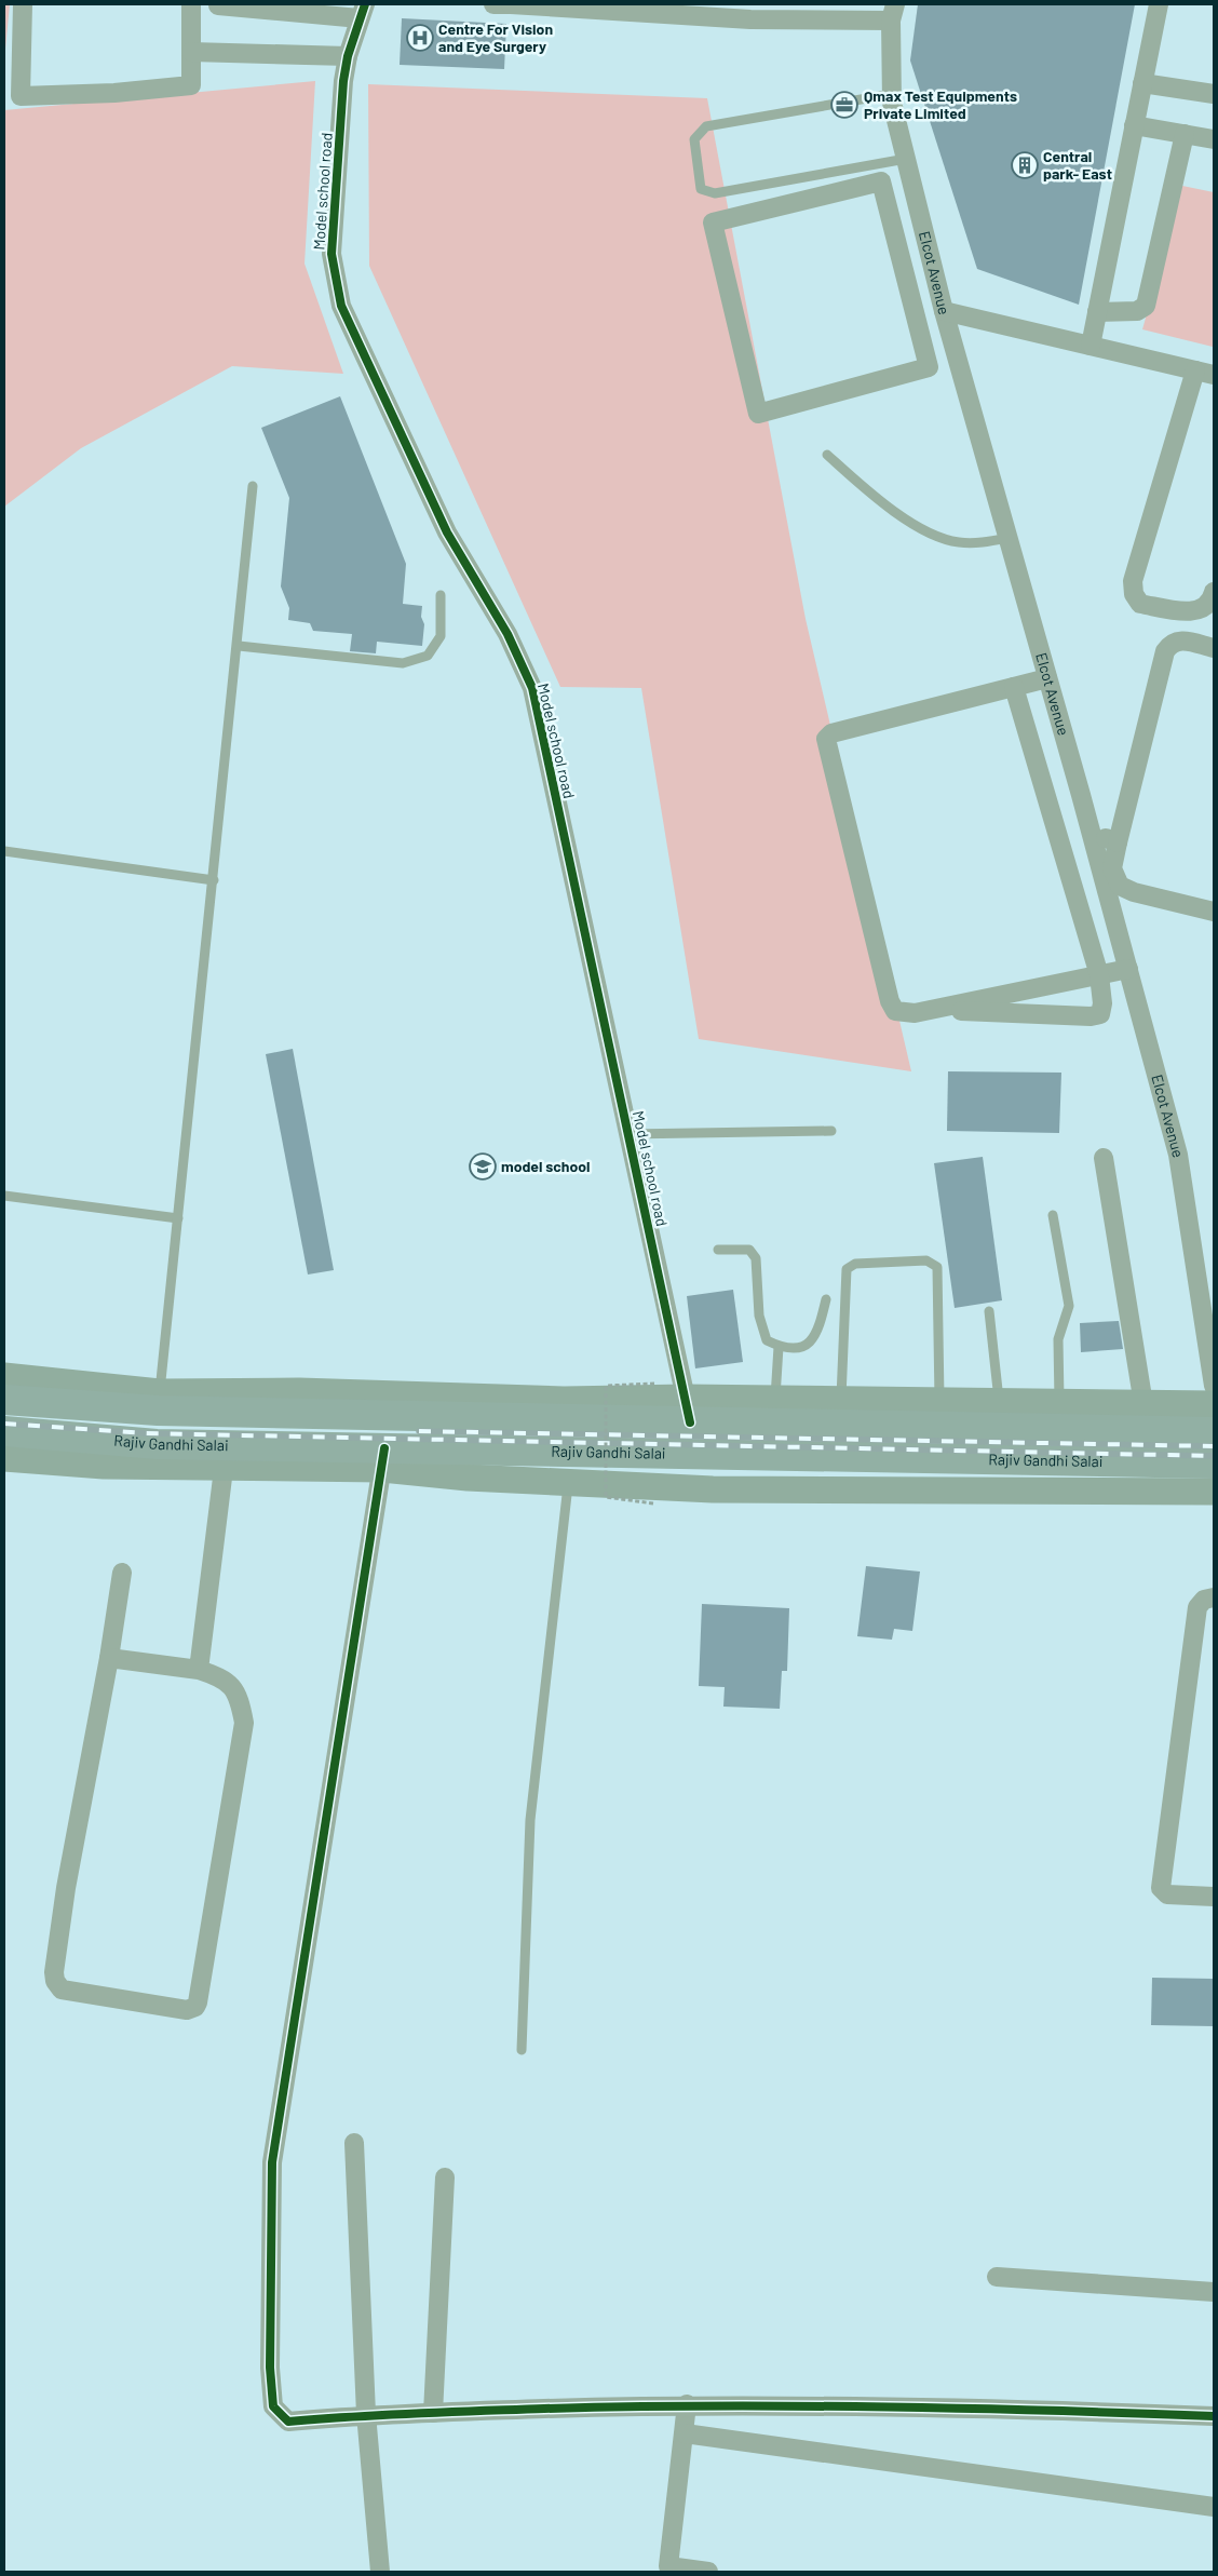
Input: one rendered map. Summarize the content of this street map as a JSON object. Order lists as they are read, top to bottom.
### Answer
{
  "streets": {
    "main road": ["Rajiv Gandhi Salai"],
    "street": ["Model school road", "Elcot Avenue"]
  },
  "crossings": [
    ["Model school road", "Rajiv Gandhi Salai"]
  ],
  "places": {
    "hospital": ["Centre For Vision and Eye Surgery"],
    "office": ["Qmax Test Equipments Private Limited"],
    "building": ["Central park- East"],
    "school or university": ["model school"]
  }
}
